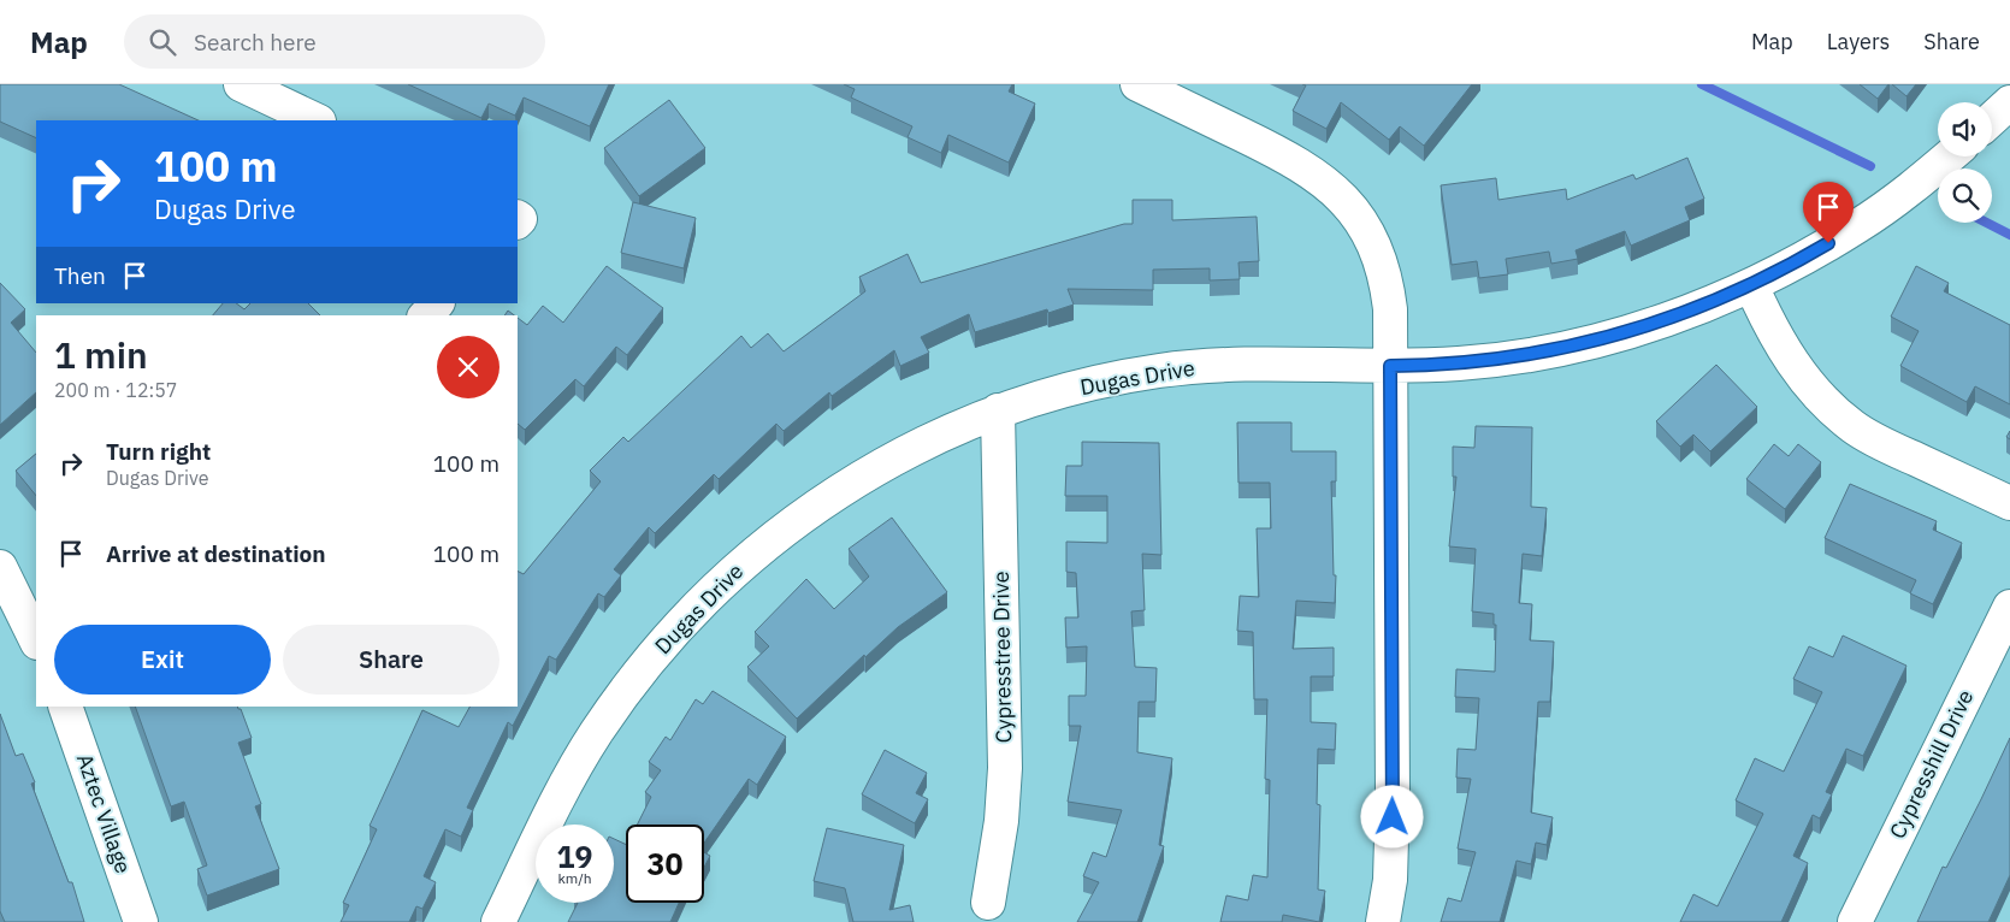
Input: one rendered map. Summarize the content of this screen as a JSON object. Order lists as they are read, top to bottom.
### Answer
{
  "streets": {
    "street": [
      "Dugas Drive",
      "Cypresstree Drive",
      "Cypresshill Drive",
      "Aztec Village"
    ]
  },
  "crossings": [
    ["Dugas Drive", "Cypresstree Drive"]
  ],
  "page": {
    "header": "Map",
    "search": "Search here",
    "nav": ["Map", "Layers", "Share"],
    "turn": ["100 m", "Dugas Drive"],
    "then": "Then",
    "heading": ["1 min", "200 m · 12:57"],
    "list": [
      {
        "name": "Turn right",
        "note": "Dugas Drive",
        "value": "100 m"
      },
      {
        "name": "Arrive at destination",
        "value": "100 m"
      }
    ],
    "buttons": ["Exit", "Share"],
    "speed": "19 km/h",
    "limit": "30"
  }
}
